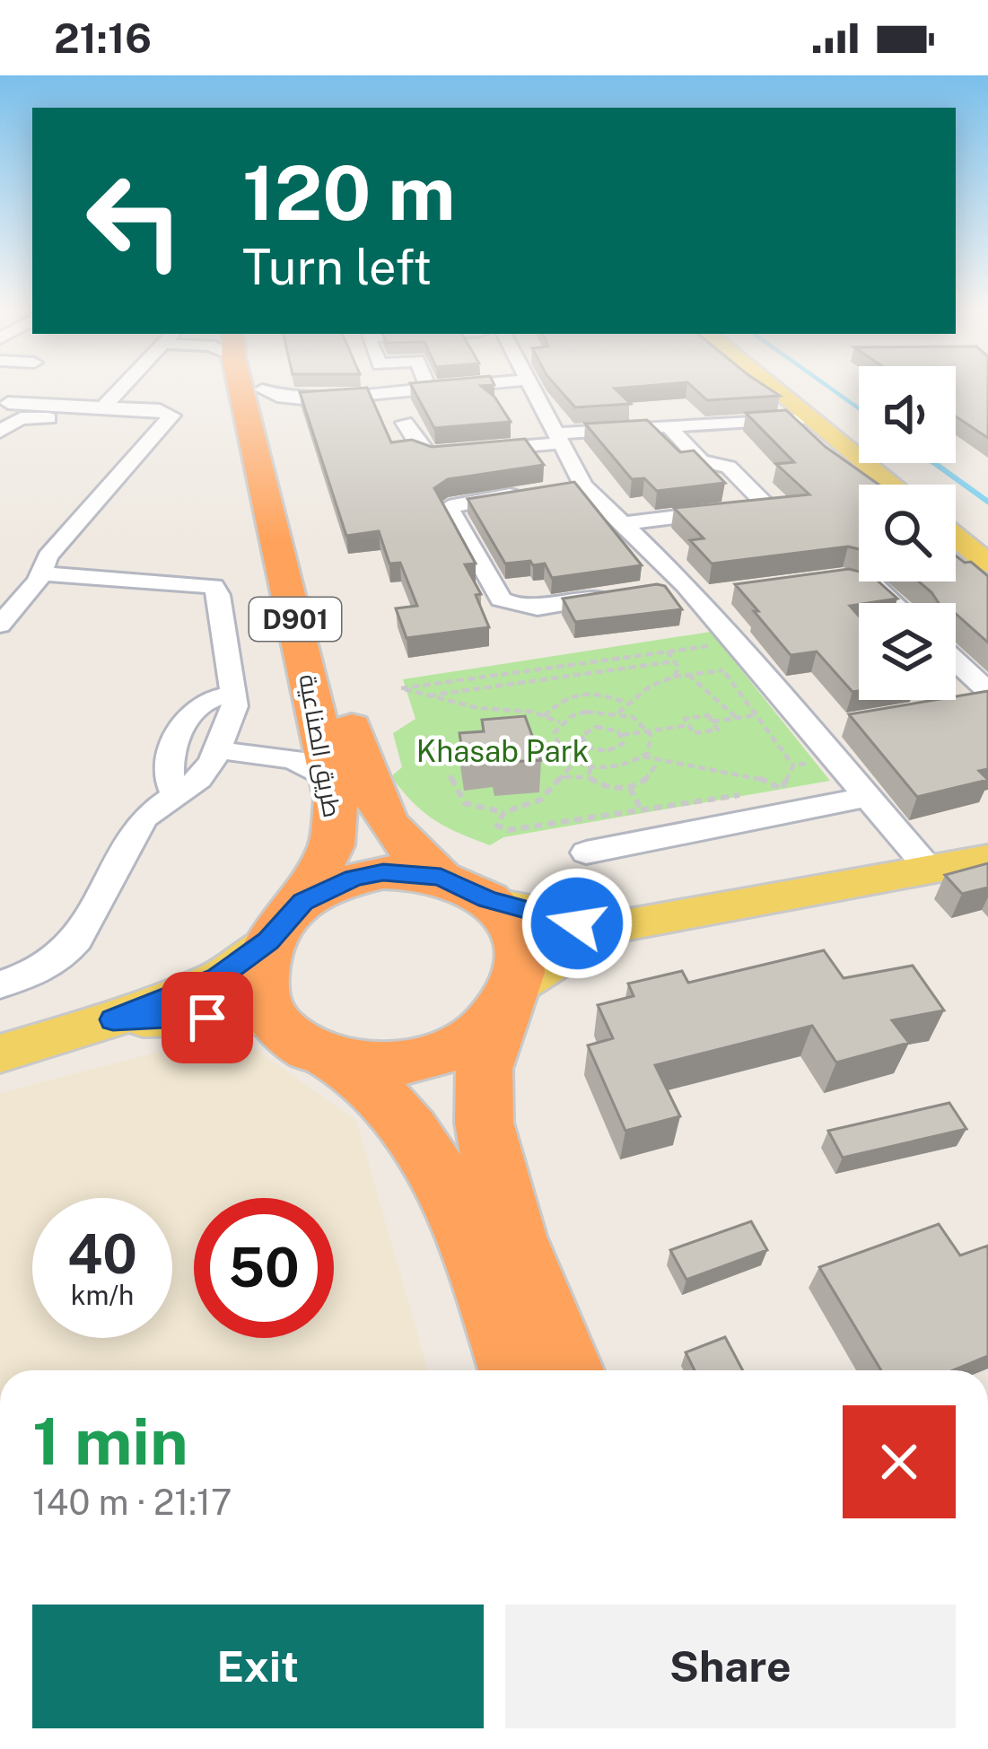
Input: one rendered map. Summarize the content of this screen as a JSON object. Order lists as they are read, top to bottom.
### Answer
{
  "streets": {
    "highway": ["D901", "طريق الصناعية"]
  },
  "crossings": [
    ["D901", "طريق الصناعية"]
  ],
  "parks": ["Khasab Park"],
  "page": {
    "status": "21:16",
    "turn": ["120 m", "Turn left"],
    "speed": "40 km/h",
    "limit": "50",
    "heading": ["1 min", "140 m · 21:17"],
    "buttons": ["Exit", "Share"]
  }
}
